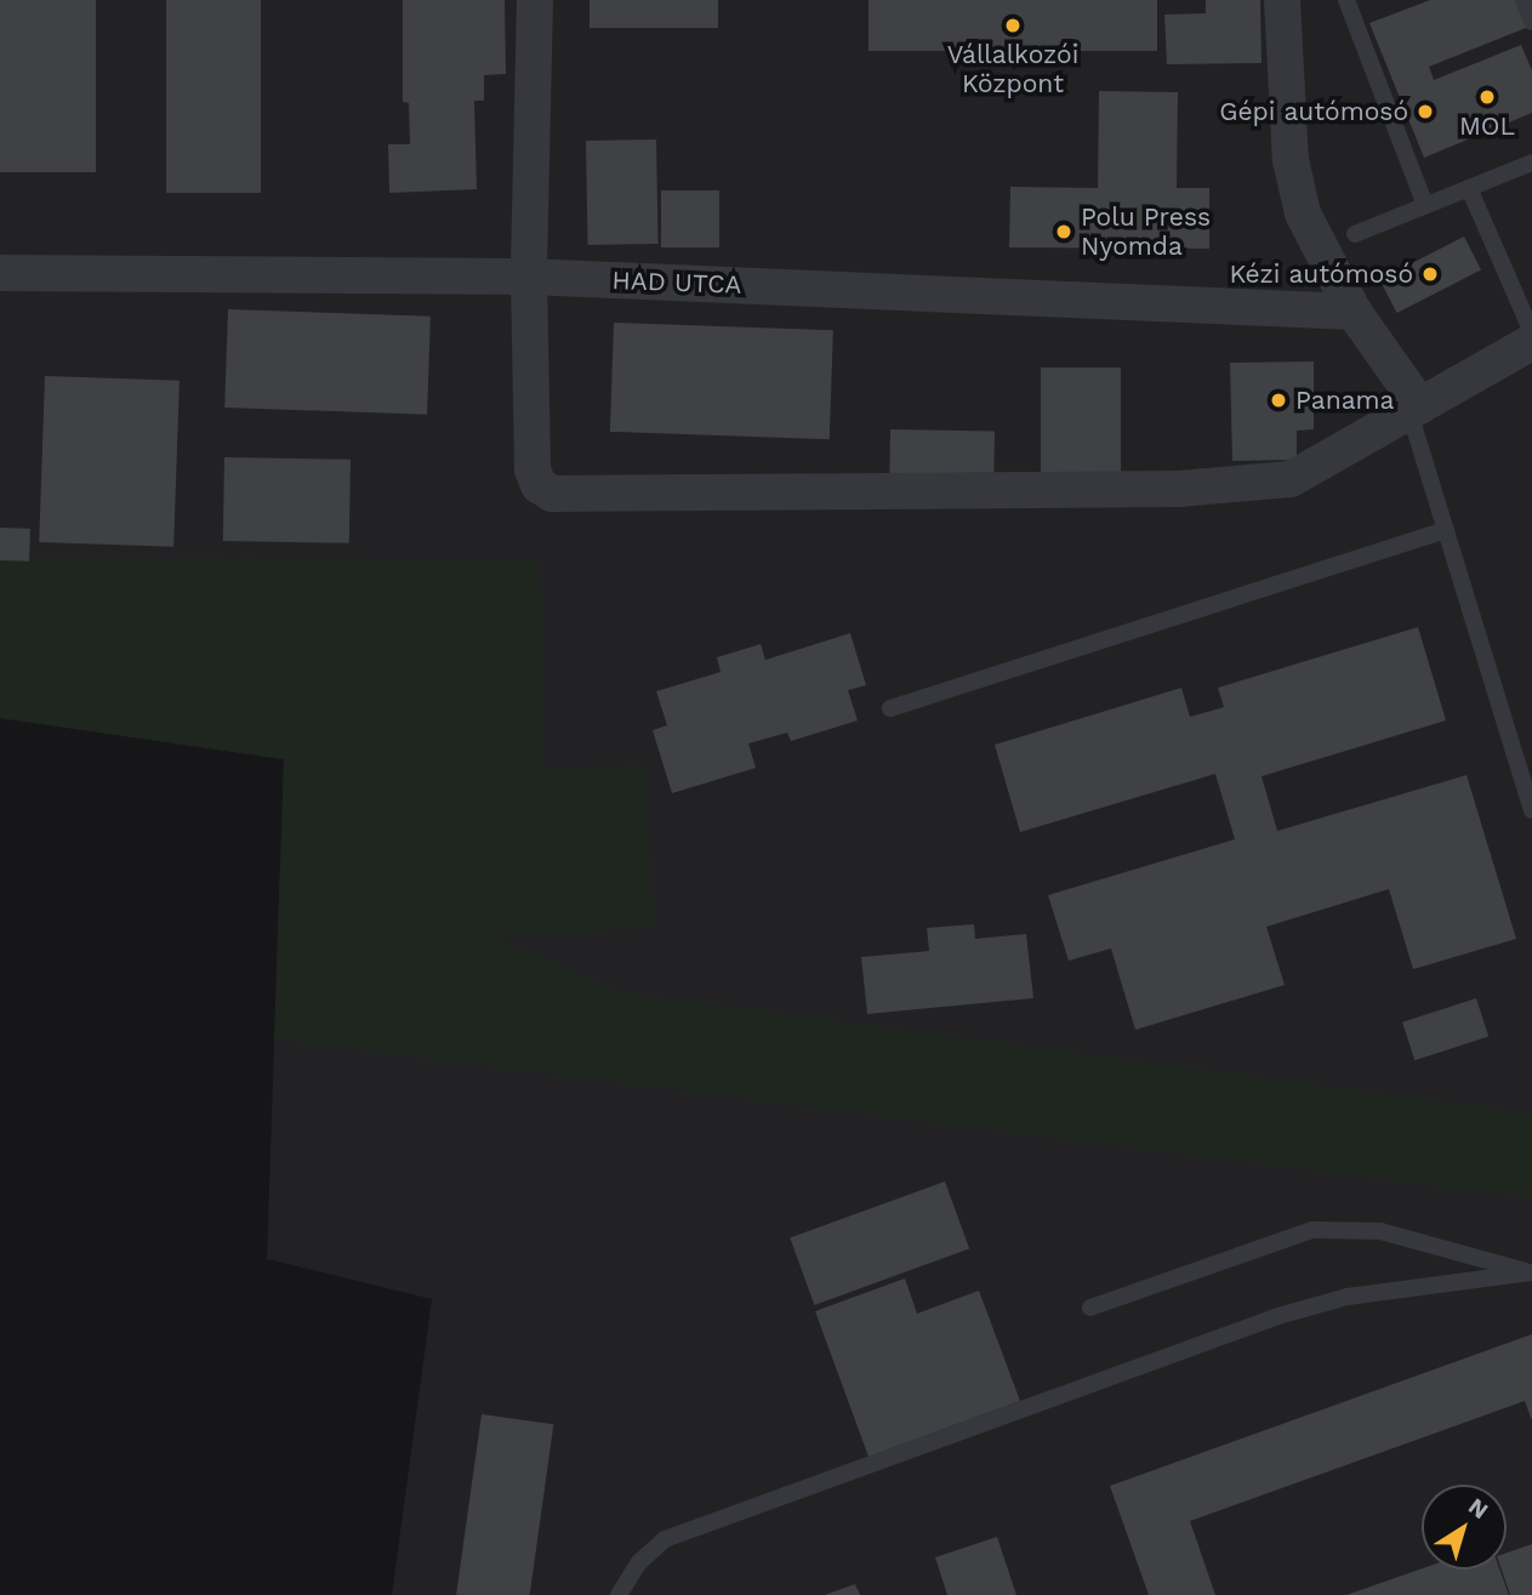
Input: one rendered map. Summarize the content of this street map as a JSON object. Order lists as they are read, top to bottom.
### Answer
{
  "streets": {
    "street": ["HAD UTCA"]
  },
  "places": [
    "Vállalkozói Központ",
    "MOL",
    "Gépi autómosó",
    "Polu Press Nyomda",
    "Kézi autómosó",
    "Panama"
  ],
  "north": "top right"
}
